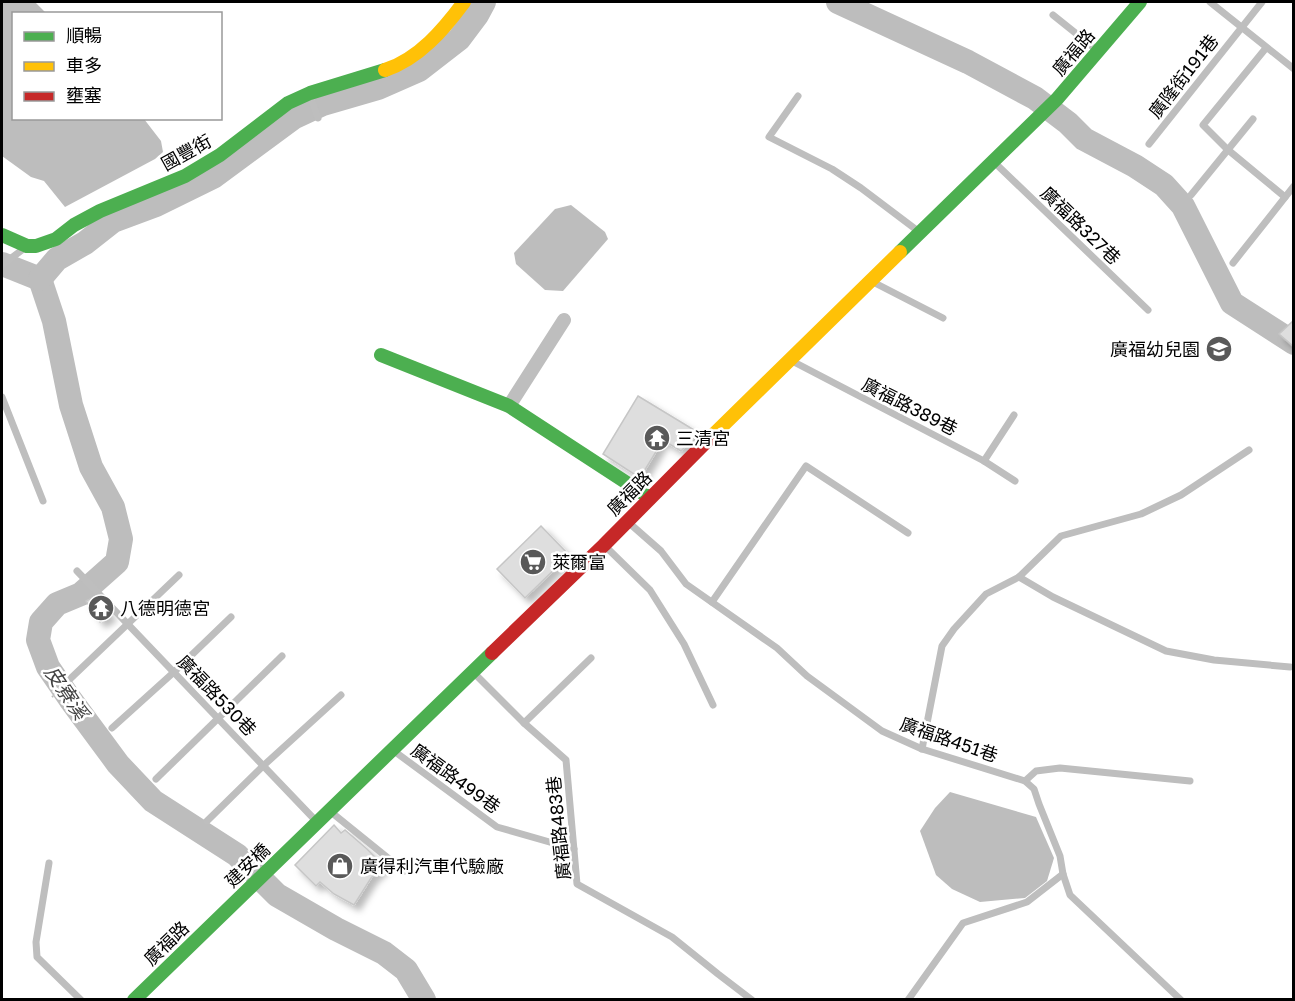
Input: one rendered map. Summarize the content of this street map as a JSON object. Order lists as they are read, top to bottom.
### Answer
{
  "streets": {
    "street": ["廣福路", "國豐街", "建安橋"],
    "lane": [
      "廣隆街191巷",
      "廣福路327巷",
      "廣福路389巷",
      "廣福路530巷",
      "廣福路451巷",
      "廣福路499巷",
      "廣福路483巷"
    ]
  },
  "crossings": [
    ["廣福路", "廣福路327巷"],
    ["廣福路", "廣福路389巷"],
    ["廣福路", "廣福路530巷"],
    ["廣福路", "廣福路451巷"],
    ["廣福路", "廣福路499巷"],
    ["廣福路", "廣福路483巷"],
    ["廣福路", "建安橋"],
    ["廣福路499巷", "廣福路483巷"]
  ],
  "water": ["皮寮溪"],
  "places": {
    "school or university": ["廣福幼兒園"],
    "temple": ["三清宮", "八德明德宮"],
    "supermarket": ["萊爾富"],
    "shop": ["廣得利汽車代驗廠"]
  },
  "legend": ["順暢", "車多", "壅塞"]
}
